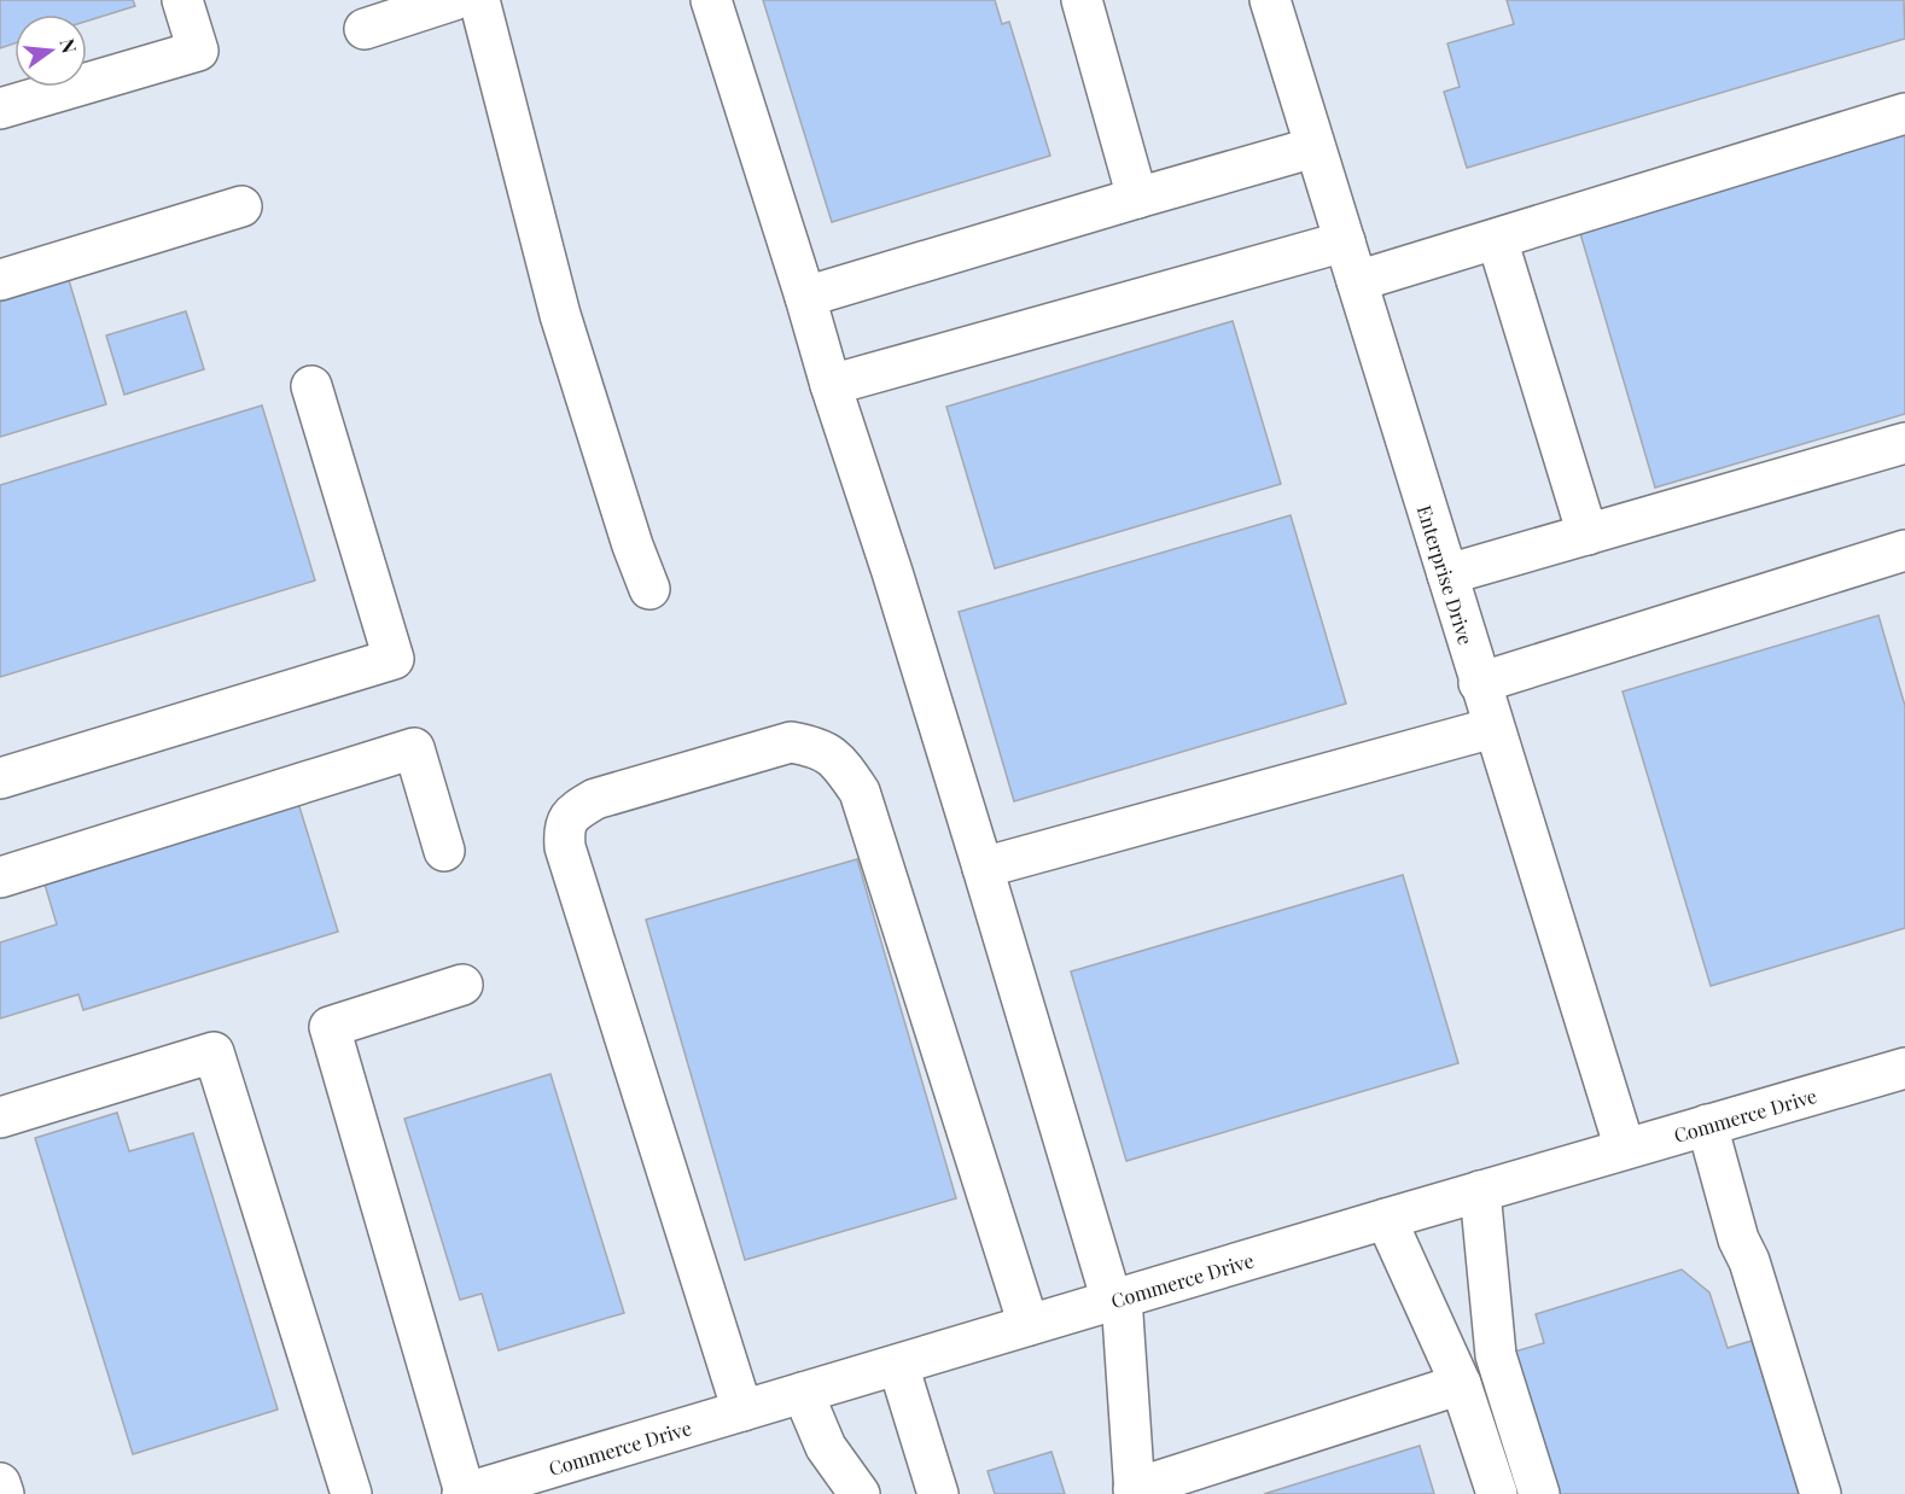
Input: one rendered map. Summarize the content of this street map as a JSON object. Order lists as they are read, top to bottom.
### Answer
{
  "streets": {
    "street": ["Enterprise Drive", "Commerce Drive"]
  },
  "crossings": [
    ["Enterprise Drive", "Commerce Drive"]
  ],
  "north": "right"
}
